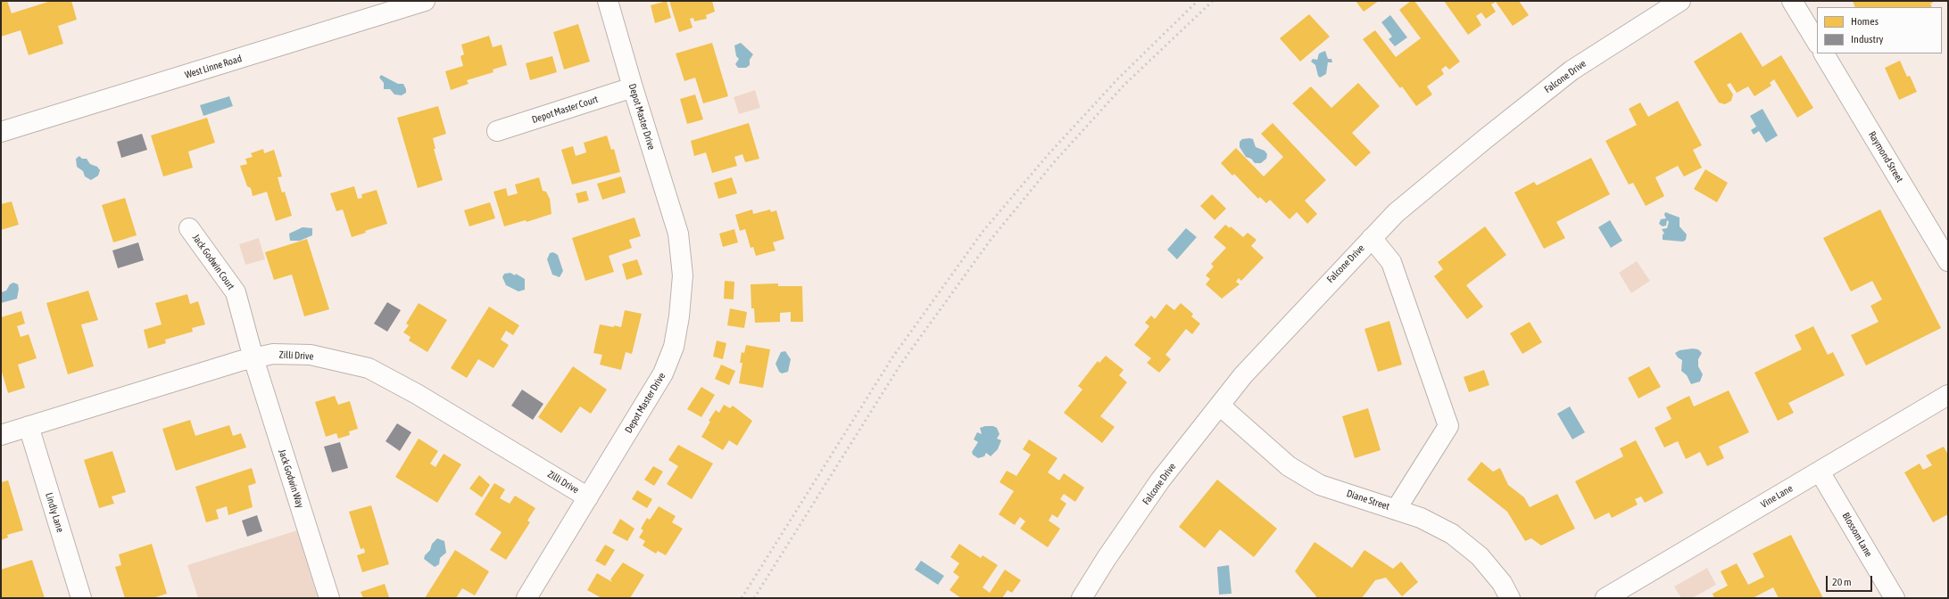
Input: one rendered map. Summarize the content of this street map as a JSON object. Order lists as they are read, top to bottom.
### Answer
{
  "streets": {
    "street": [
      "West Linne Road",
      "Falcone Drive",
      "Depot Master Court",
      "Depot Master Drive",
      "Raymond Street",
      "Jack Godwin Court",
      "Zilli Drive",
      "Jack Godwin Way",
      "Vine Lane",
      "Diane Street",
      "Lindly Lane",
      "Blossom Lane"
    ]
  },
  "crossings": [
    ["Falcone Drive", "Diane Street"],
    ["Depot Master Court", "Depot Master Drive"],
    ["Depot Master Drive", "Zilli Drive"],
    ["Jack Godwin Court", "Zilli Drive"],
    ["Jack Godwin Court", "Jack Godwin Way"],
    ["Zilli Drive", "Jack Godwin Way"],
    ["Zilli Drive", "Lindly Lane"],
    ["Vine Lane", "Blossom Lane"]
  ],
  "legend": ["Homes", "Industry"],
  "scale_bar": "20 m"
}
